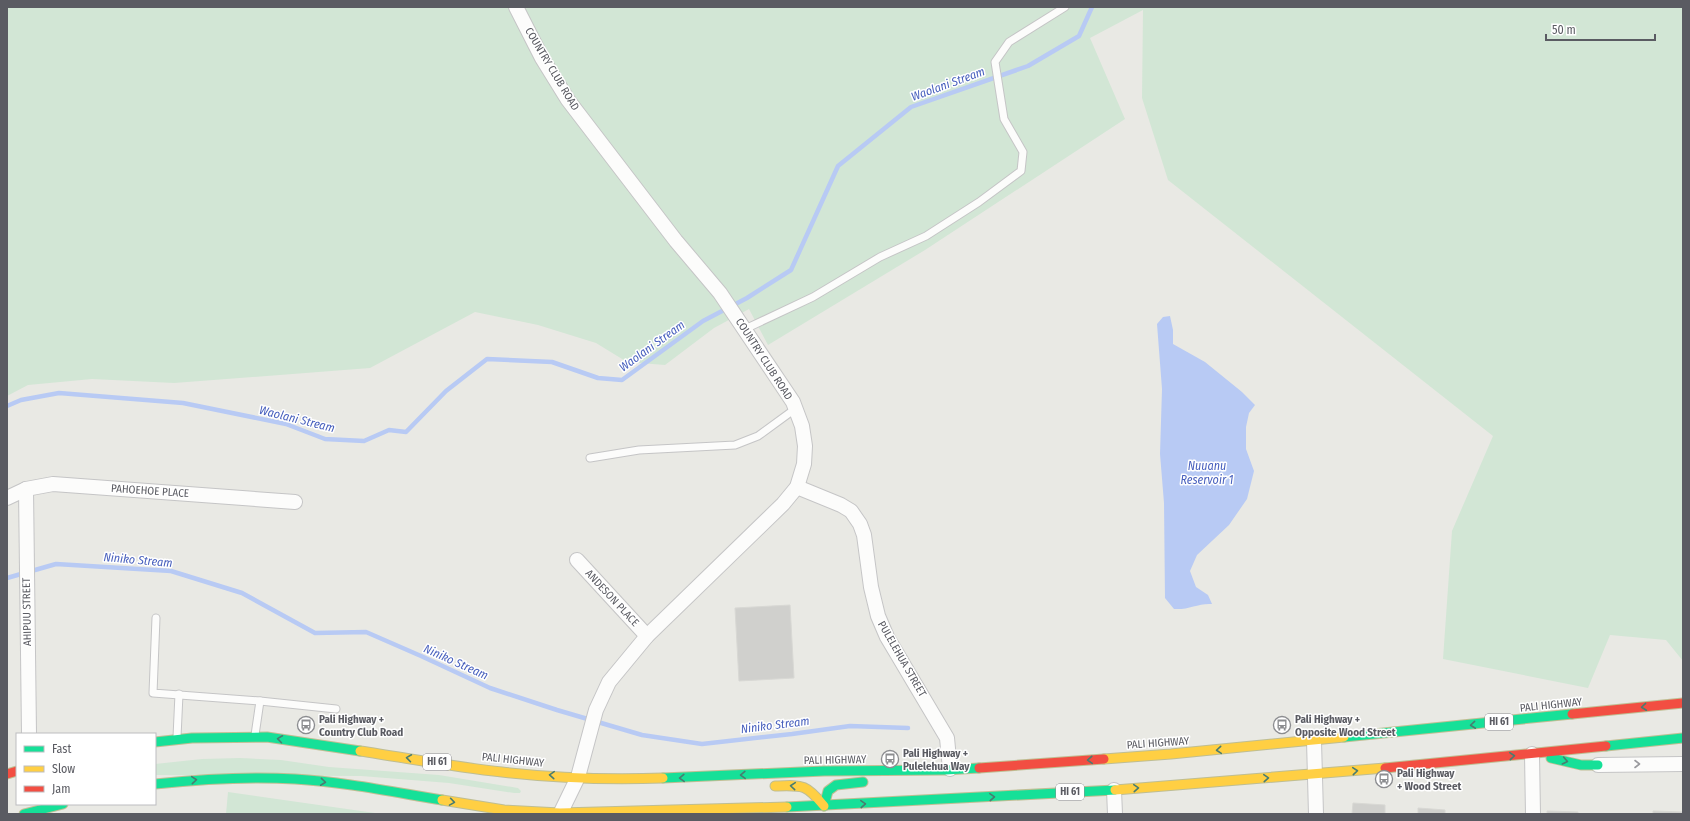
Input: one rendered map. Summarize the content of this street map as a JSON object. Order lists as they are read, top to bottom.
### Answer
{
  "streets": {
    "highway": ["PALI HIGHWAY", "HI 61"],
    "street": [
      "COUNTRY CLUB ROAD",
      "PAHOEHOE PLACE",
      "ANDESON PLACE",
      "AHIPUU STREET",
      "PULELEHUA STREET"
    ]
  },
  "crossings": [
    ["COUNTRY CLUB ROAD", "ANDESON PLACE"],
    ["COUNTRY CLUB ROAD", "PULELEHUA STREET"],
    ["COUNTRY CLUB ROAD", "PALI HIGHWAY"],
    ["COUNTRY CLUB ROAD", "HI 61"],
    ["PAHOEHOE PLACE", "AHIPUU STREET"],
    ["PULELEHUA STREET", "PALI HIGHWAY"]
  ],
  "water": ["Waolani Stream", "Nuuanu Reservoir 1", "Niniko Stream"],
  "places": {
    "bus stop": [
      "Pali Highway + Country Club Road",
      "Pali Highway + Opposite Wood Street",
      "Pali Highway + Pulelehua Way",
      "Pali Highway + Wood Street"
    ]
  },
  "legend": ["Fast", "Slow", "Jam"],
  "scale_bar": "50 m"
}
